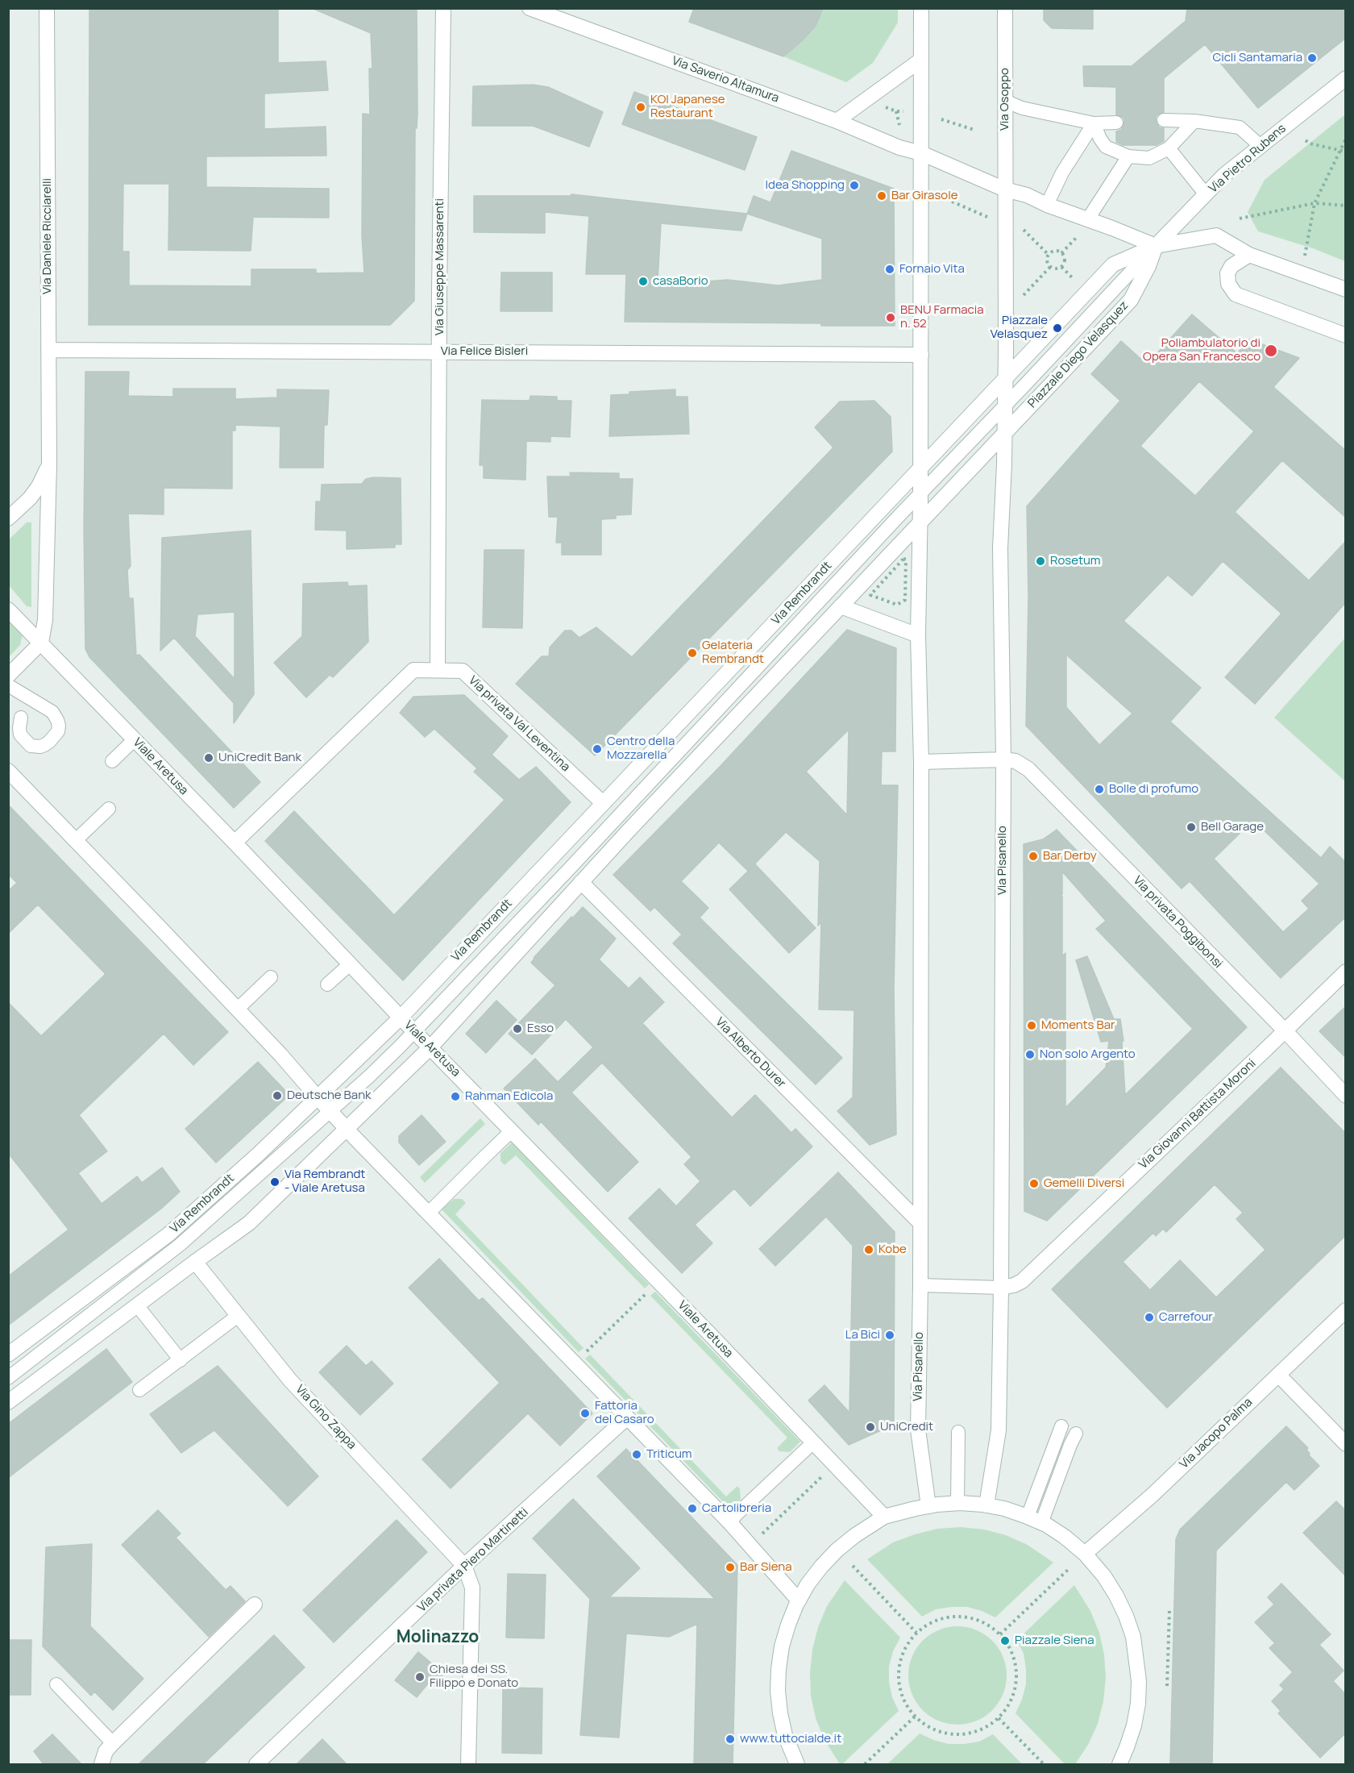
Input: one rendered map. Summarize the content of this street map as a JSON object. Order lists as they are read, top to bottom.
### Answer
{
  "streets": {
    "street": [
      "Via Saverio Altamura",
      "Via Osoppo",
      "Via Pietro Rubens",
      "Via Daniele Ricciarelli",
      "Via Giuseppe Massarenti",
      "Via Felice Bisleri",
      "Piazzale Diego Velasquez",
      "Via Rembrandt",
      "Via privata Val Leventina",
      "Viale Aretusa",
      "Via Pisanello",
      "Via privata Poggibonsi",
      "Via Alberto Durer",
      "Via Giovanni Battista Moroni",
      "Via Gino Zappa",
      "Via Jacopo Palma",
      "Via privata Piero Martinetti"
    ]
  },
  "crossings": [
    ["Via Pietro Rubens", "Piazzale Diego Velasquez"],
    ["Via Daniele Ricciarelli", "Via Felice Bisleri"],
    ["Via Daniele Ricciarelli", "Viale Aretusa"],
    ["Via Giuseppe Massarenti", "Via Felice Bisleri"],
    ["Via Giuseppe Massarenti", "Via privata Val Leventina"],
    ["Piazzale Diego Velasquez", "Via Rembrandt"],
    ["Piazzale Diego Velasquez", "Via Pisanello"],
    ["Via Rembrandt", "Via privata Val Leventina"],
    ["Via Rembrandt", "Viale Aretusa"],
    ["Via privata Val Leventina", "Viale Aretusa"],
    ["Via Pisanello", "Via privata Poggibonsi"],
    ["Via Pisanello", "Via Alberto Durer"],
    ["Via Pisanello", "Via Giovanni Battista Moroni"],
    ["Via privata Poggibonsi", "Via Giovanni Battista Moroni"],
    ["Via Gino Zappa", "Via privata Piero Martinetti"]
  ],
  "districts": ["Molinazzo"],
  "places": [
    "Cicli Santamaria",
    "KOI Japanese Restaurant",
    "Idea Shopping",
    "Bar Girasole",
    "Fornaio Vita",
    "casaBorio",
    "BENU Farmacia n. 52",
    "Piazzale Velasquez",
    "Poliambulatorio di Opera San Francesco",
    "Rosetum",
    "Gelateria Rembrandt",
    "Centro della Mozzarella",
    "UniCredit Bank",
    "Bolle di profumo",
    "Bell Garage",
    "Bar Derby",
    "Moments Bar",
    "Esso",
    "Non solo Argento",
    "Deutsche Bank",
    "Rahman Edicola",
    "Via Rembrandt - Viale Aretusa",
    "Gemelli Diversi",
    "Kobe",
    "Carrefour",
    "La Bici",
    "Fattoria del Casaro",
    "UniCredit",
    "Triticum",
    "Cartolibreria",
    "Bar Siena",
    "Piazzale Siena",
    "Chiesa dei SS. Filippo e Donato",
    "www.tuttocialde.it"
  ]
}
